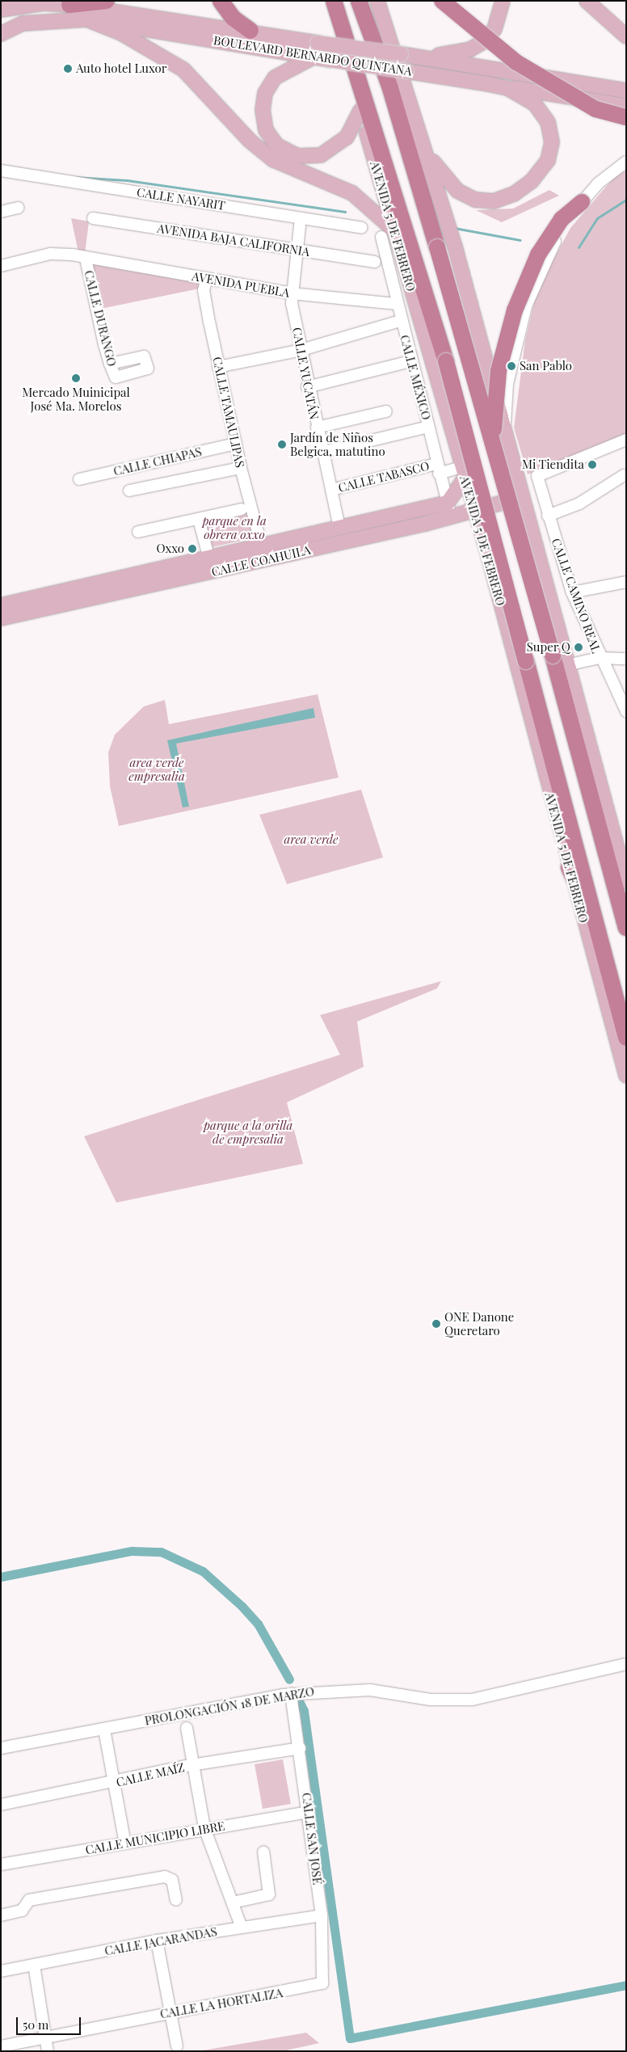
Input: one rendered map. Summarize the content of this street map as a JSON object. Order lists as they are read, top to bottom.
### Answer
{
  "streets": {
    "highway": ["AVENIDA 5 DE FEBRERO"],
    "main road": ["BOULEVARD BERNARDO QUINTANA", "CALLE COAHUILA"],
    "street": [
      "CALLE NAYARIT",
      "AVENIDA BAJA CALIFORNIA",
      "AVENIDA PUEBLA",
      "CALLE DURANGO",
      "CALLE YUCATÁN",
      "CALLE MÉXICO",
      "CALLE TAMAULIPAS",
      "CALLE CHIAPAS",
      "CALLE TABASCO",
      "CALLE CAMINO REAL",
      "PROLONGACIÓN 18 DE MARZO",
      "CALLE MAÍZ",
      "CALLE MUNICIPIO LIBRE",
      "CALLE SAN JOSÉ",
      "CALLE JACARANDAS",
      "CALLE LA HORTALIZA"
    ]
  },
  "crossings": [
    ["CALLE NAYARIT", "CALLE YUCATÁN"],
    ["AVENIDA 5 DE FEBRERO", "CALLE TABASCO"],
    ["AVENIDA 5 DE FEBRERO", "CALLE COAHUILA"],
    ["AVENIDA BAJA CALIFORNIA", "CALLE YUCATÁN"],
    ["AVENIDA PUEBLA", "CALLE DURANGO"],
    ["AVENIDA PUEBLA", "CALLE YUCATÁN"],
    ["AVENIDA PUEBLA", "CALLE MÉXICO"],
    ["AVENIDA PUEBLA", "CALLE TAMAULIPAS"],
    ["CALLE YUCATÁN", "CALLE TABASCO"],
    ["CALLE YUCATÁN", "CALLE COAHUILA"],
    ["CALLE MÉXICO", "CALLE TABASCO"],
    ["CALLE MÉXICO", "CALLE COAHUILA"],
    ["CALLE TAMAULIPAS", "CALLE CHIAPAS"],
    ["CALLE TAMAULIPAS", "CALLE COAHUILA"],
    ["PROLONGACIÓN 18 DE MARZO", "CALLE SAN JOSÉ"],
    ["CALLE MAÍZ", "CALLE SAN JOSÉ"],
    ["CALLE MUNICIPIO LIBRE", "CALLE SAN JOSÉ"],
    ["CALLE SAN JOSÉ", "CALLE JACARANDAS"],
    ["CALLE SAN JOSÉ", "CALLE LA HORTALIZA"]
  ],
  "parks": [
    "parque en la obrera oxxo",
    "area verde empresalia",
    "area verde",
    "parque a la orilla de empresalia"
  ],
  "places": [
    "Auto hotel Luxor",
    "San Pablo",
    "Mercado Muinicipal José Ma. Morelos",
    "Jardín de Niños Belgica, matutino",
    "Mi Tiendita",
    "Oxxo",
    "Super Q",
    "ONE Danone Queretaro"
  ],
  "scale_bar": "50 m"
}
